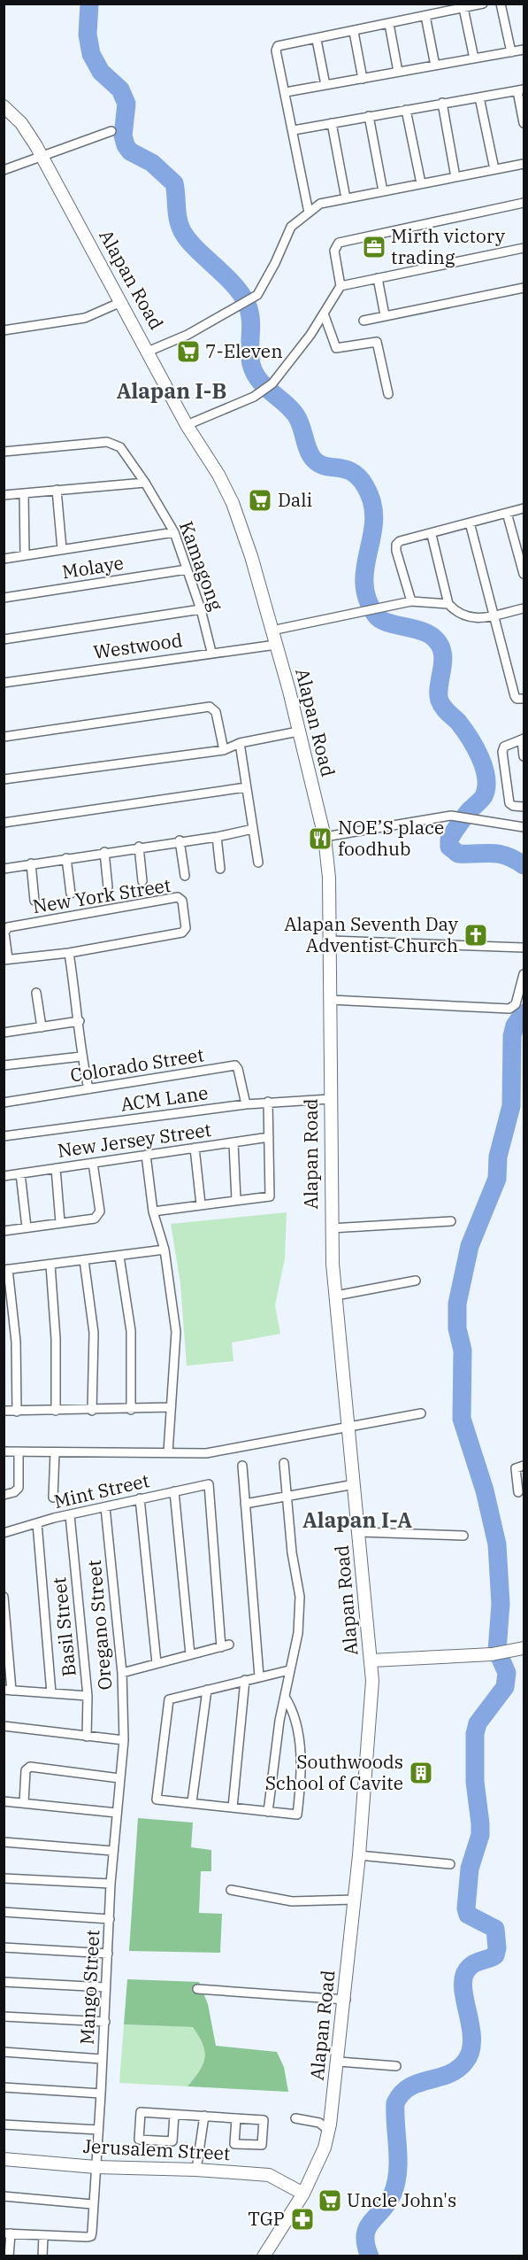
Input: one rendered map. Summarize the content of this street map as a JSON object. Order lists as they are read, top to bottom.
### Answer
{
  "streets": {
    "street": [
      "Alapan Road",
      "Kamagong",
      "Molaye",
      "Westwood",
      "New York Street",
      "Colorado Street",
      "ACM Lane",
      "New Jersey Street",
      "Mint Street",
      "Oregano Street",
      "Basil Street",
      "Mango Street",
      "Jerusalem Street"
    ]
  },
  "crossings": [
    ["Alapan Road", "Westwood"],
    ["Alapan Road", "ACM Lane"],
    ["Alapan Road", "Jerusalem Street"],
    ["Kamagong", "Molaye"],
    ["Kamagong", "Westwood"],
    ["Colorado Street", "ACM Lane"],
    ["Mint Street", "Oregano Street"],
    ["Mint Street", "Basil Street"],
    ["Oregano Street", "Mango Street"],
    ["Mango Street", "Jerusalem Street"]
  ],
  "districts": ["Alapan I-B", "Alapan I-A"],
  "places": {
    "office": ["Mirth victory trading"],
    "supermarket": ["7-Eleven", "Dali", "Uncle John's"],
    "restaurant": ["NOE’S place foodhub"],
    "church": ["Alapan Seventh Day Adventist Church"],
    "building": ["Southwoods School of Cavite"],
    "pharmacy": ["TGP"]
  }
}
